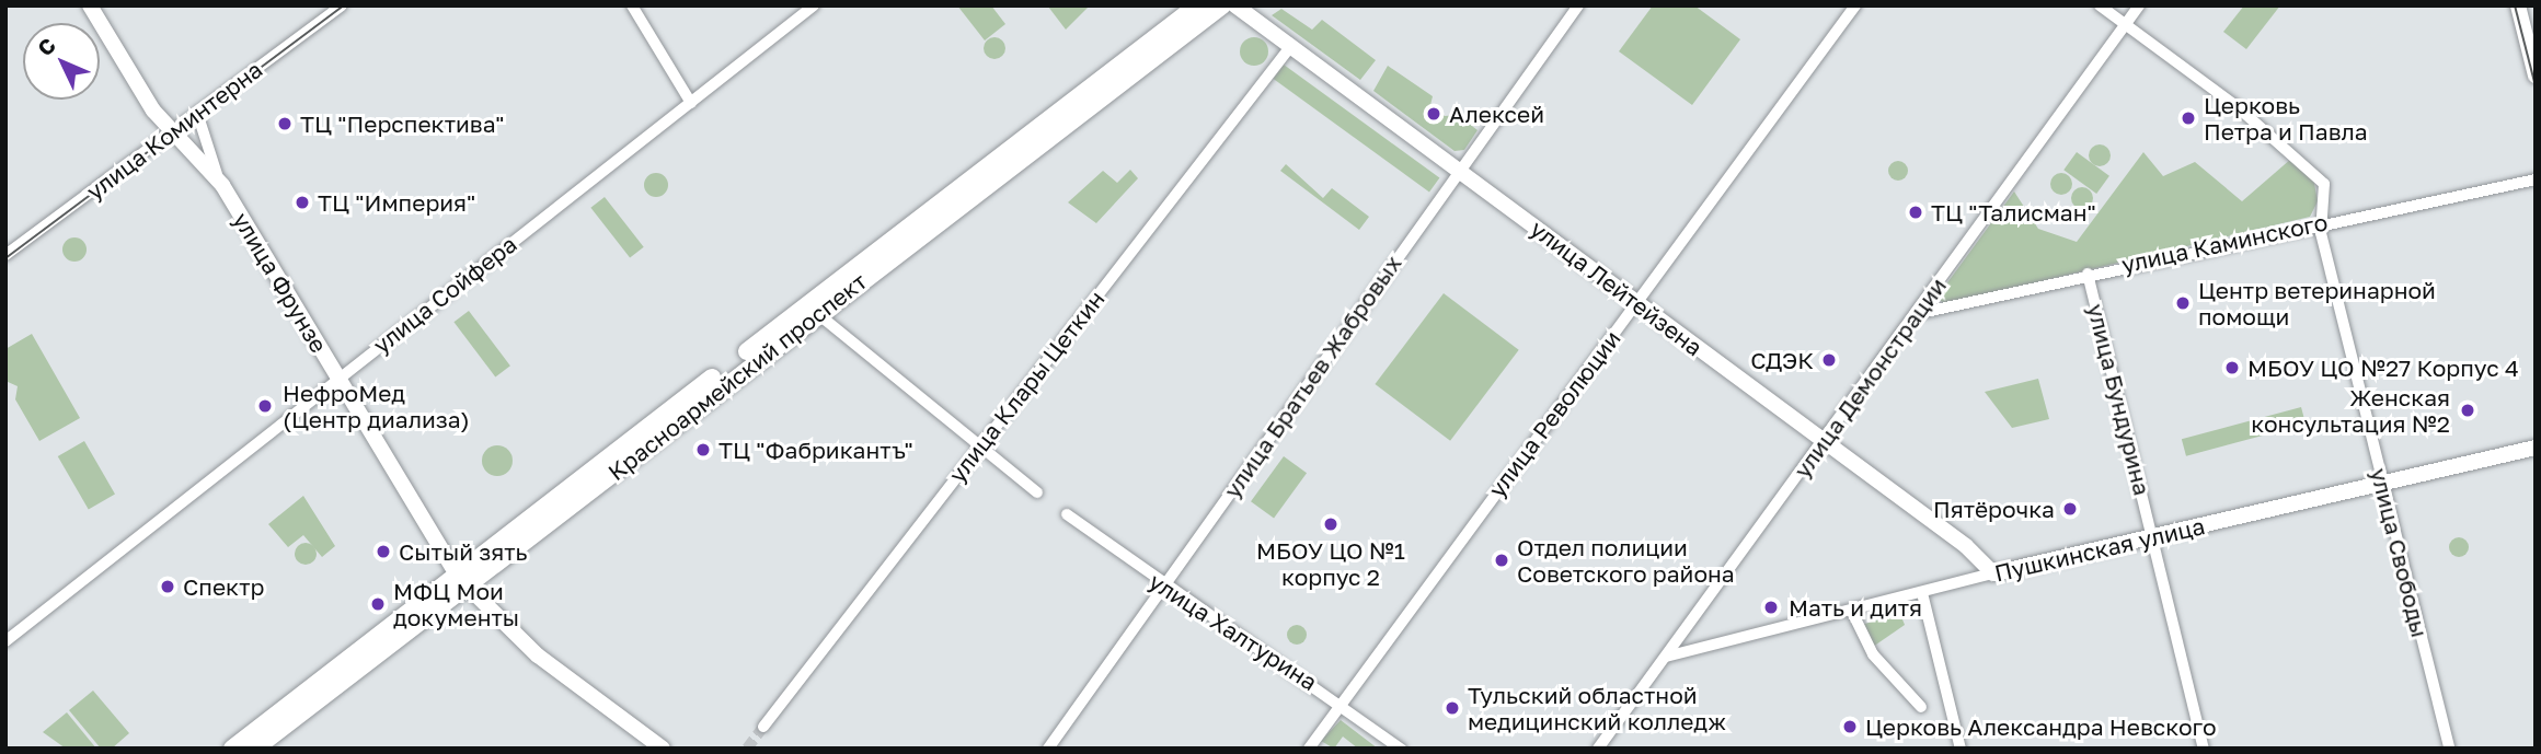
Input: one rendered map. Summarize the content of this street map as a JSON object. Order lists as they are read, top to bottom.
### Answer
{
  "streets": {
    "main road": ["Красноармейский проспект"],
    "street": [
      "улица Коминтерна",
      "улица Каминского",
      "улица Фрунзе",
      "улица Лейтейзена",
      "улица Сойфера",
      "улица Братьев Жабровых",
      "улица Демонстрации",
      "улица Клары Цеткин",
      "улица Бундурина",
      "улица Революции",
      "Пушкинская улица",
      "улица Свободы",
      "улица Халтурина"
    ]
  },
  "crossings": [
    ["улица Коминтерна", "улица Фрунзе"],
    ["улица Каминского", "улица Демонстрации"],
    ["улица Каминского", "улица Бундурина"],
    ["улица Каминского", "улица Свободы"],
    ["улица Фрунзе", "улица Сойфера"],
    ["улица Фрунзе", "Красноармейский проспект"],
    ["улица Лейтейзена", "улица Братьев Жабровых"],
    ["улица Лейтейзена", "улица Демонстрации"],
    ["улица Лейтейзена", "улица Клары Цеткин"],
    ["улица Лейтейзена", "улица Революции"],
    ["улица Лейтейзена", "Пушкинская улица"],
    ["улица Братьев Жабровых", "улица Халтурина"],
    ["улица Демонстрации", "Пушкинская улица"],
    ["улица Бундурина", "Пушкинская улица"],
    ["улица Революции", "улица Халтурина"],
    ["Пушкинская улица", "улица Свободы"]
  ],
  "places": [
    "Алексей",
    "Церковь Петра и Павла",
    "ТЦ \"Перспектива\"",
    "ТЦ \"Империя\"",
    "ТЦ \"Талисман\"",
    "Центр ветеринарной помощи",
    "СДЭК",
    "МБОУ ЦО №27 Корпус 4",
    "НефроМед (Центр диализа)",
    "Женская консультация №2",
    "ТЦ \"Фабрикантъ\"",
    "Пятёрочка",
    "МБОУ ЦО №1 корпус 2",
    "Сытый зять",
    "Отдел полиции Советского района",
    "Спектр",
    "МФЦ Мои документы",
    "Мать и дитя",
    "Тульский областной медицинский колледж",
    "Церковь Александра Невского"
  ],
  "north": "top left"
}
